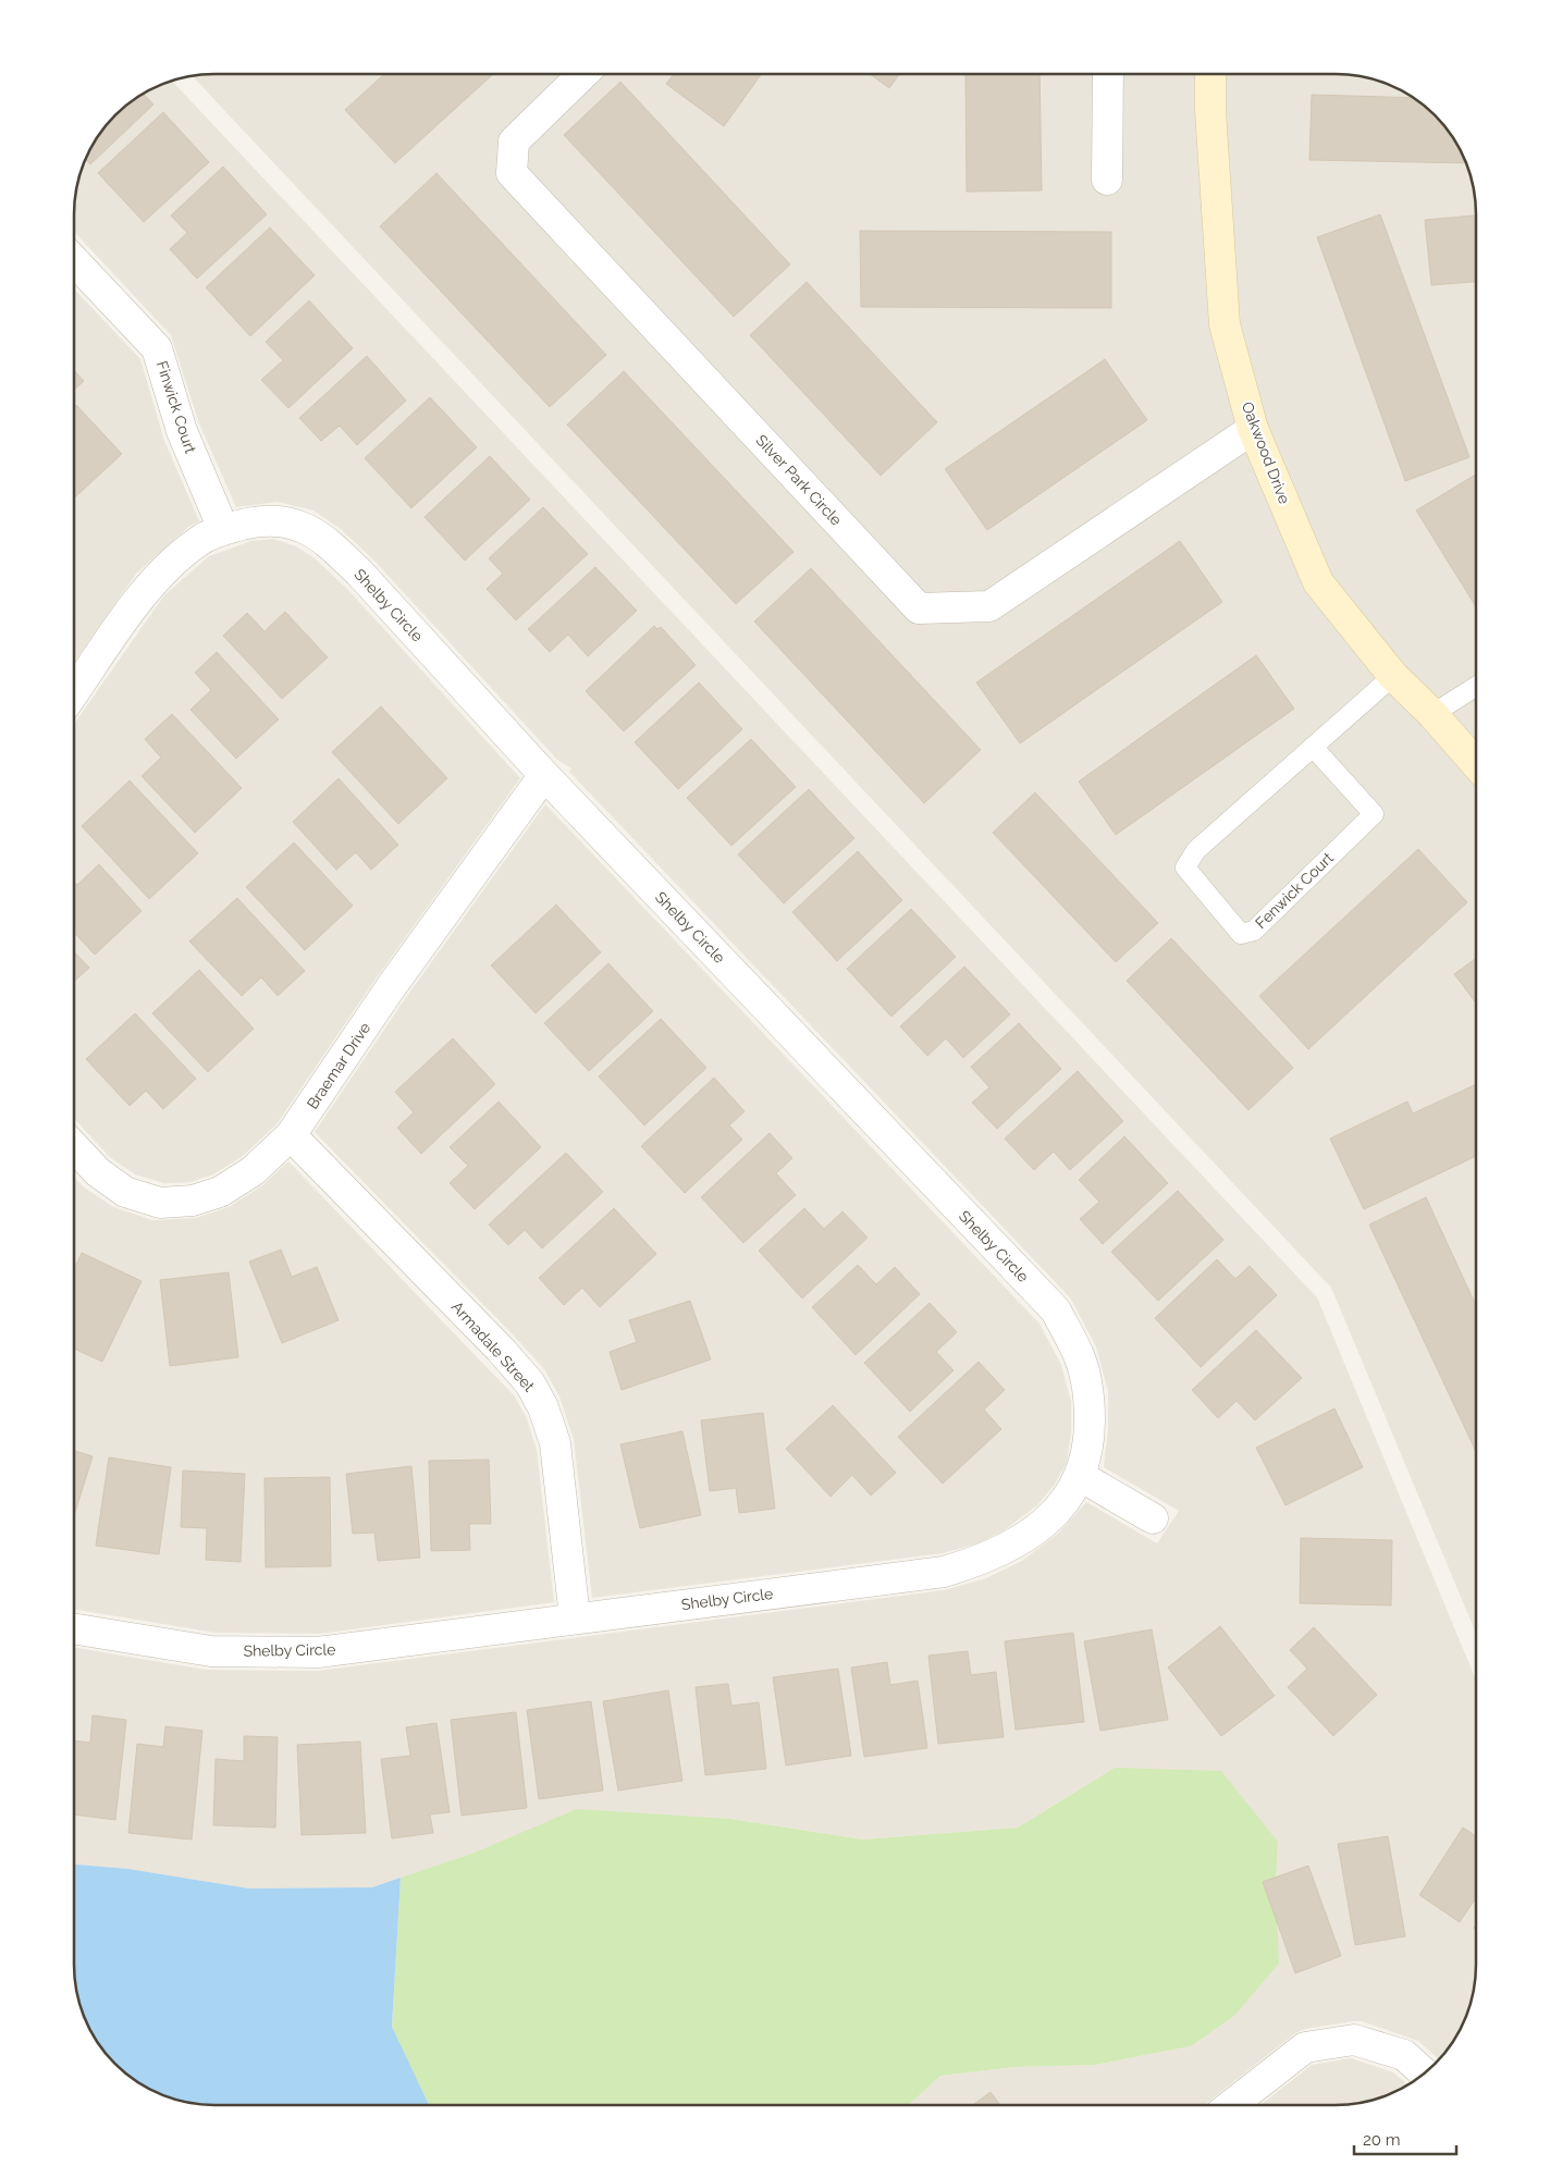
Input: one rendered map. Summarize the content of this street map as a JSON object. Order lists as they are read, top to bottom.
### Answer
{
  "streets": {
    "street": [
      "Finwick Court",
      "Oakwood Drive",
      "Silver Park Circle",
      "Shelby Circle",
      "Braemar Drive",
      "Armadale Street"
    ],
    "lane": ["Fenwick Court"]
  },
  "crossings": [
    ["Finwick Court", "Shelby Circle"],
    ["Oakwood Drive", "Silver Park Circle"],
    ["Oakwood Drive", "Fenwick Court"],
    ["Shelby Circle", "Braemar Drive"],
    ["Shelby Circle", "Armadale Street"],
    ["Braemar Drive", "Armadale Street"]
  ],
  "scale_bar": "20 m"
}
